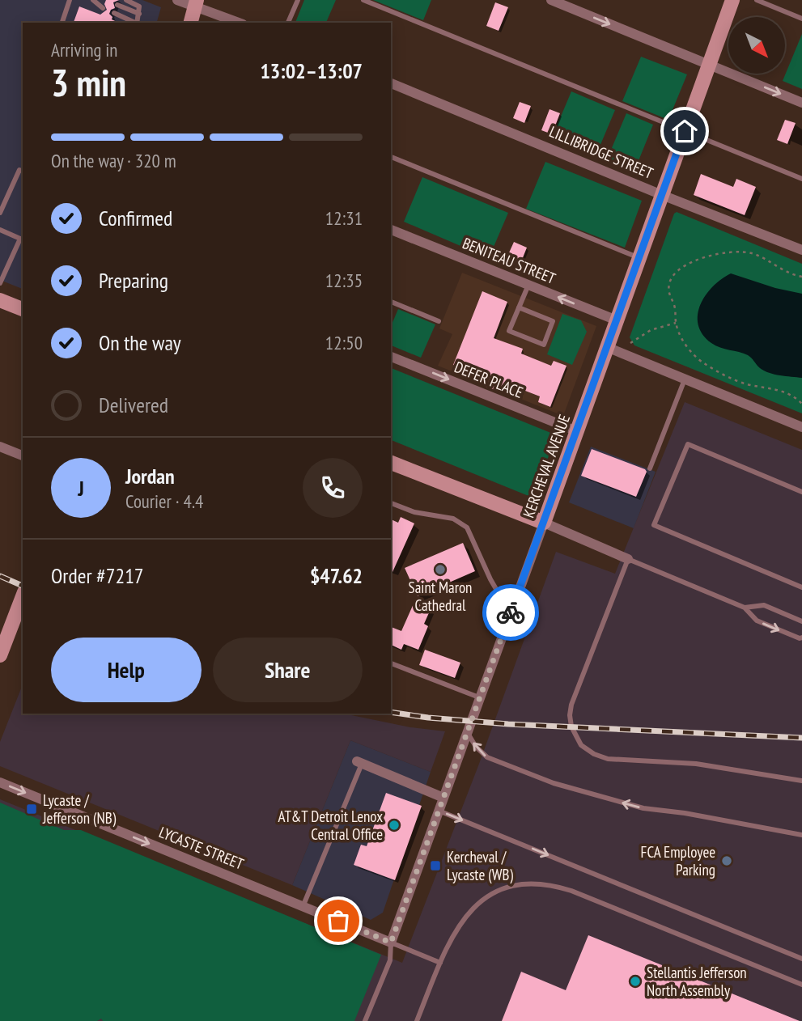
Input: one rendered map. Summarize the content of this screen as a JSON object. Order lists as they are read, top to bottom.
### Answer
{
  "streets": {
    "street": [
      "LILLIBRIDGE STREET",
      "BENITEAU STREET",
      "DEFER PLACE",
      "KERCHEVAL AVENUE",
      "LYCASTE STREET"
    ]
  },
  "crossings": [
    ["LILLIBRIDGE STREET", "KERCHEVAL AVENUE"],
    ["BENITEAU STREET", "KERCHEVAL AVENUE"],
    ["DEFER PLACE", "KERCHEVAL AVENUE"],
    ["KERCHEVAL AVENUE", "LYCASTE STREET"]
  ],
  "one_way": ["BENITEAU STREET", "DEFER PLACE", "LYCASTE STREET"],
  "places": {
    "other": [
      "Saint Maron Cathedral",
      "AT&T Detroit Lenox Central Office",
      "FCA Employee Parking",
      "Stellantis Jefferson North Assembly"
    ],
    "transit": ["Lycaste / Jefferson (NB)", "Kercheval / Lycaste (WB)"]
  },
  "north": "bottom right",
  "page": {
    "heading": ["3 min", "Arriving in", "13:02–13:07"],
    "panel": [
      "Jordan",
      "Courier · 4.4",
      "Order #7217",
      "$47.62"
    ],
    "bar": "On the way · 320 m",
    "list": [
      ["Confirmed", "12:31"],
      ["Preparing", "12:35"],
      ["On the way", "12:50"],
      "Delivered"
    ],
    "round": "J",
    "buttons": ["Help", "Share"]
  }
}
